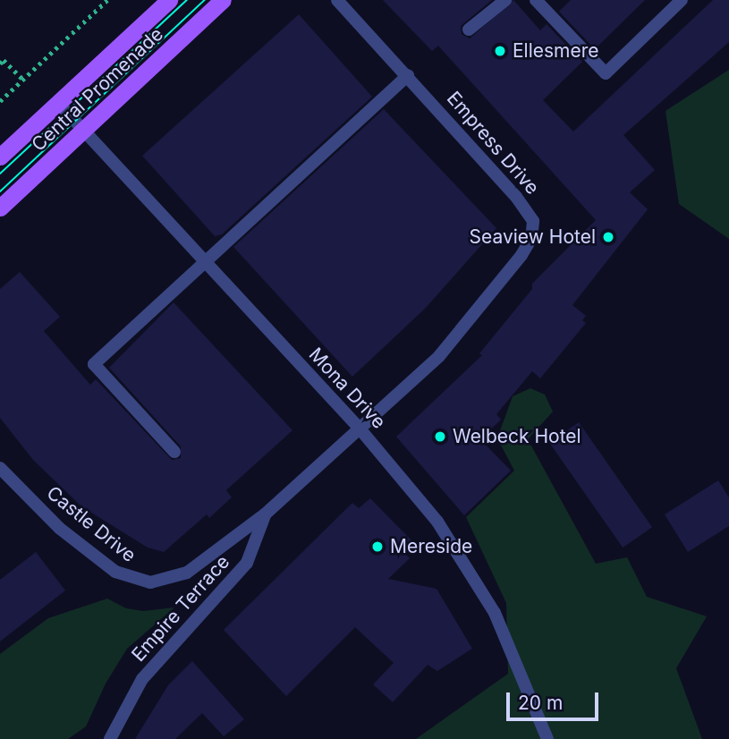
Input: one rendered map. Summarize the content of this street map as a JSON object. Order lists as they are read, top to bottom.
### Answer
{
  "streets": {
    "main road": ["Central Promenade"],
    "street": [
      "Empress Drive",
      "Mona Drive",
      "Castle Drive",
      "Empire Terrace"
    ]
  },
  "crossings": [
    ["Central Promenade", "Mona Drive"],
    ["Empress Drive", "Mona Drive"],
    ["Empress Drive", "Empire Terrace"],
    ["Mona Drive", "Empire Terrace"],
    ["Castle Drive", "Empire Terrace"]
  ],
  "places": [
    "Ellesmere",
    "Seaview Hotel",
    "Welbeck Hotel",
    "Mereside"
  ],
  "scale_bar": "20 m"
}
